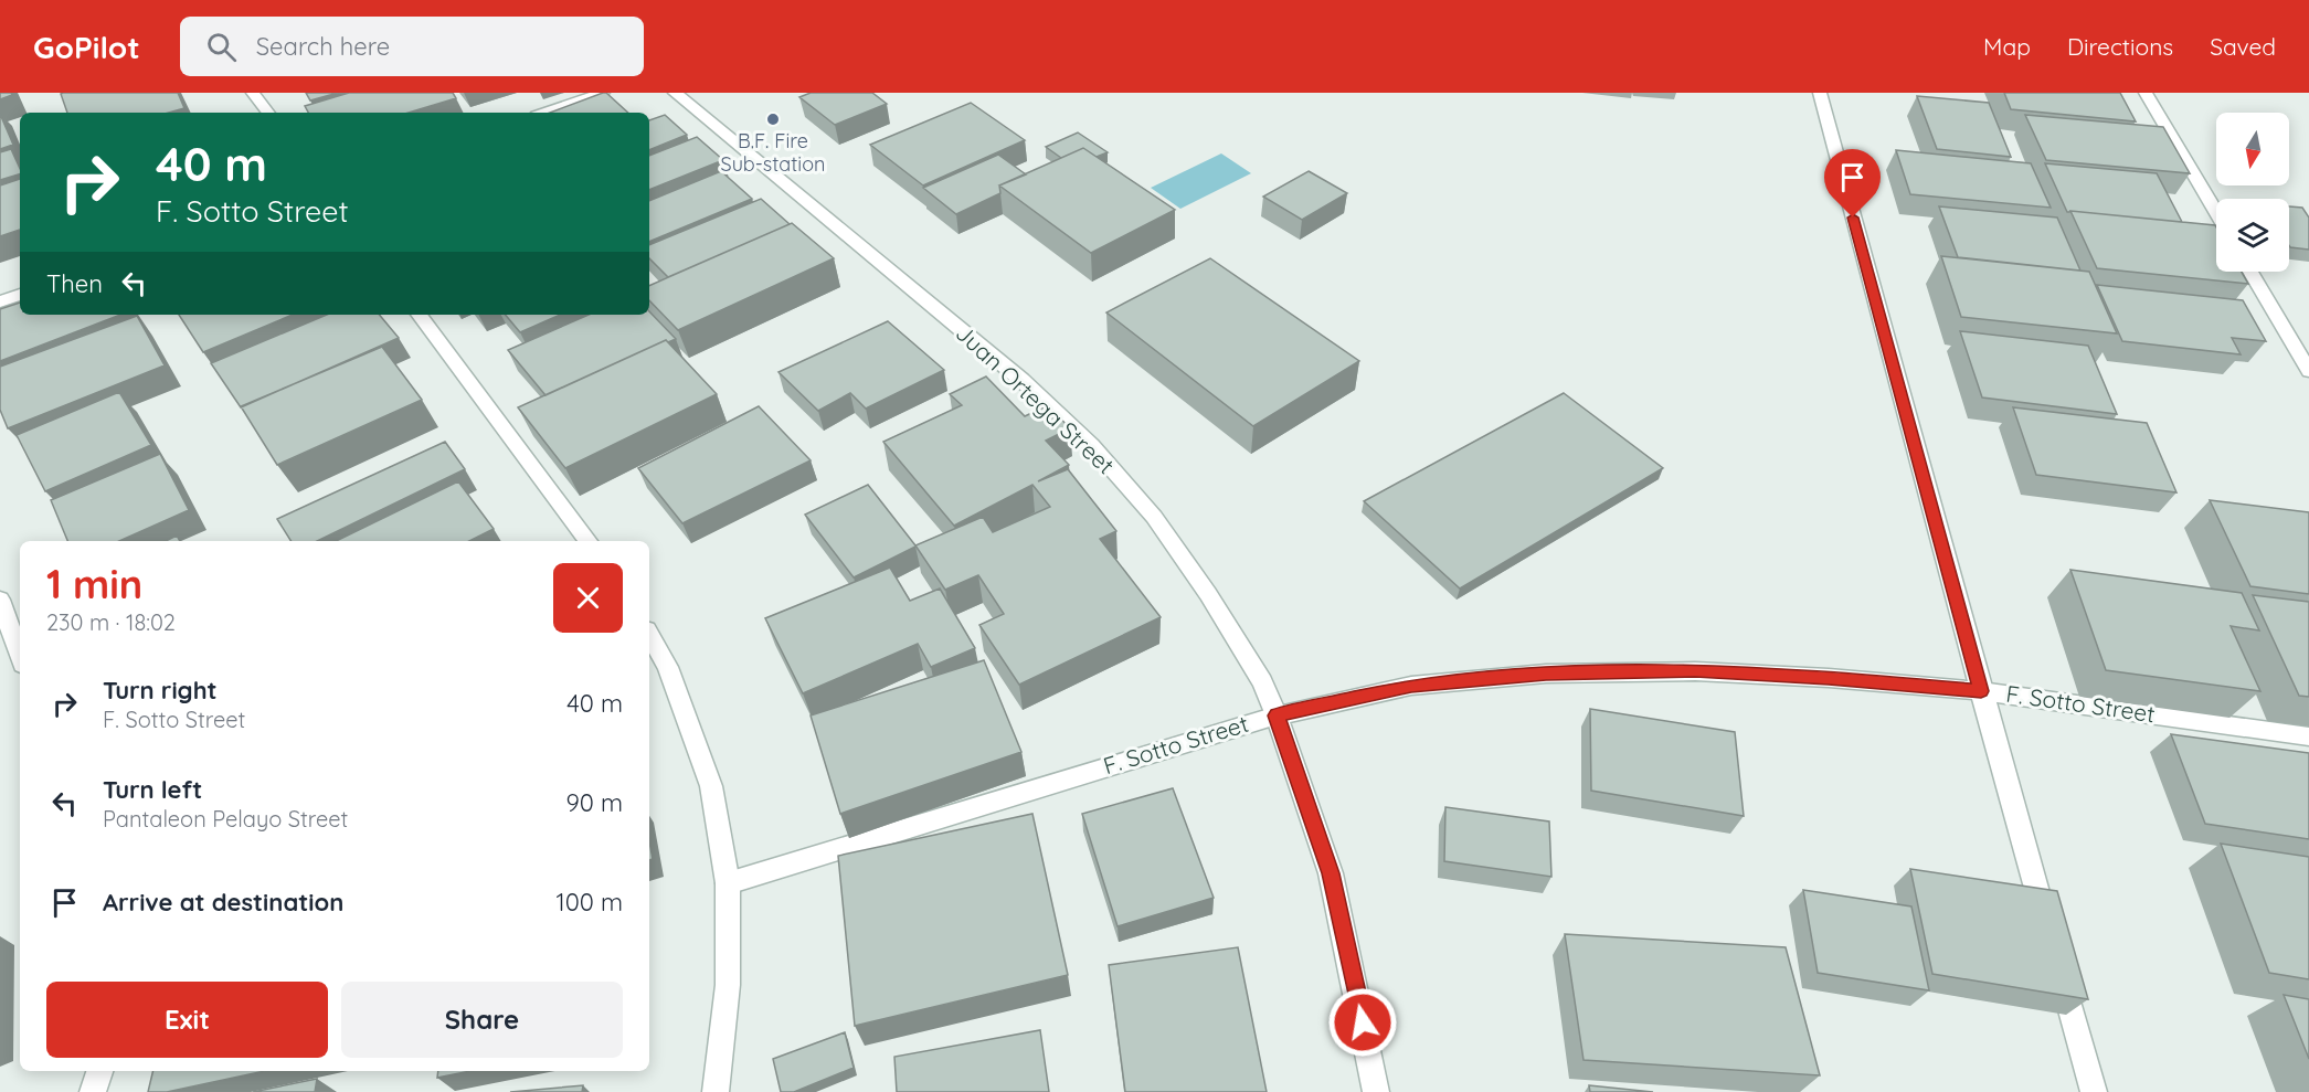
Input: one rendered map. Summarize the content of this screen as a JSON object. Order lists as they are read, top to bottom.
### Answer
{
  "streets": {
    "street": ["Juan Ortega Street", "F. Sotto Street"]
  },
  "crossings": [
    ["Juan Ortega Street", "F. Sotto Street"]
  ],
  "places": ["B.F. Fire Sub-station"],
  "north": "bottom",
  "page": {
    "header": "GoPilot",
    "search": "Search here",
    "nav": ["Map", "Directions", "Saved"],
    "turn": ["40 m", "F. Sotto Street"],
    "then": "Then",
    "heading": ["1 min", "230 m · 18:02"],
    "list": [
      {
        "name": "Turn right",
        "note": "F. Sotto Street",
        "value": "40 m"
      },
      {
        "name": "Turn left",
        "note": "Pantaleon Pelayo Street",
        "value": "90 m"
      },
      {
        "name": "Arrive at destination",
        "value": "100 m"
      }
    ],
    "buttons": ["Exit", "Share"]
  }
}
